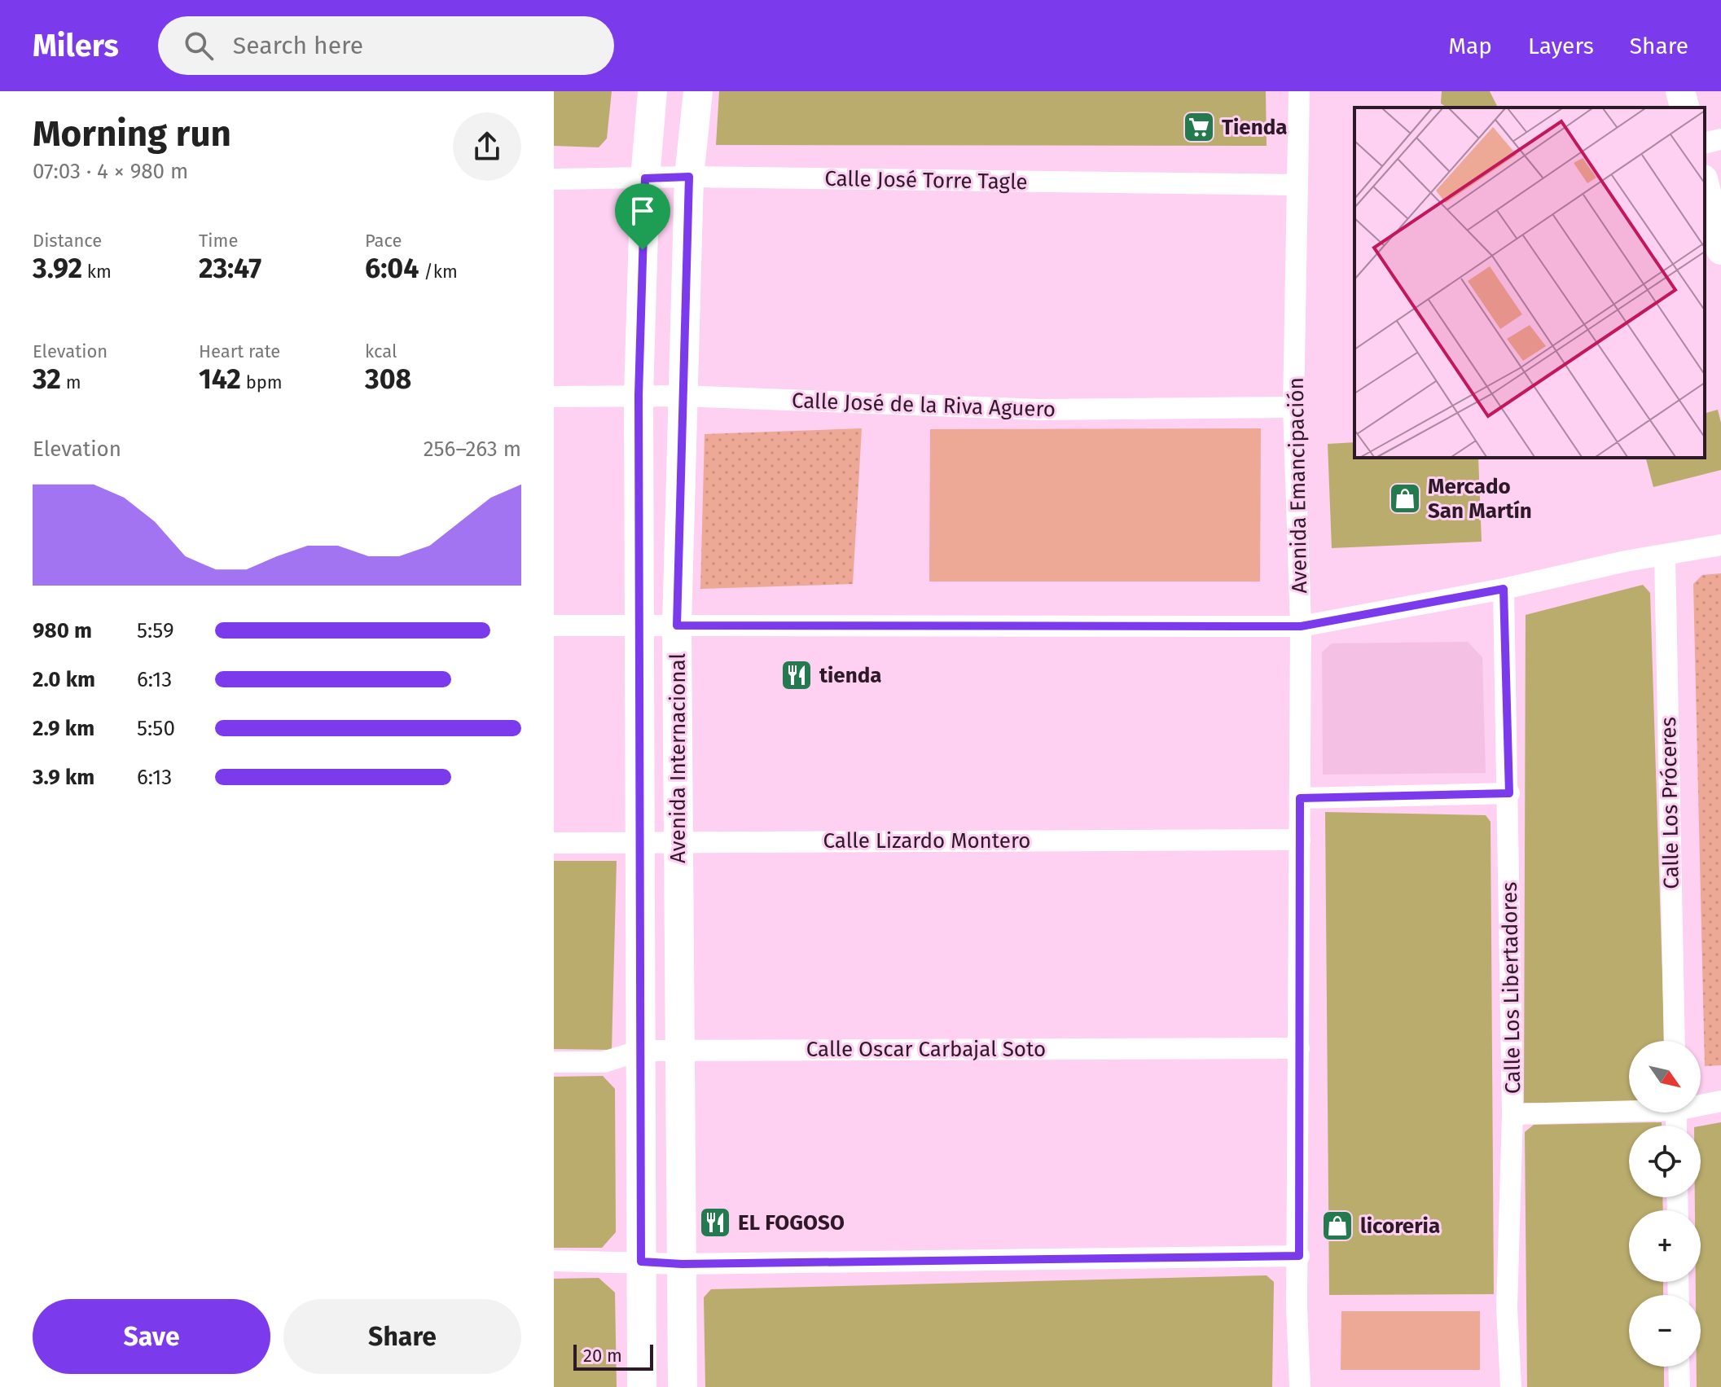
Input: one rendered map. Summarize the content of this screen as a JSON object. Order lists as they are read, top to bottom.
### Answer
{
  "streets": {
    "main road": ["Avenida Internacional"],
    "street": [
      "Calle José Torre Tagle",
      "Calle José de la Riva Aguero",
      "Avenida Emancipación",
      "Calle Los Próceres",
      "Calle Lizardo Montero",
      "Calle Los Libertadores",
      "Calle Oscar Carbajal Soto"
    ]
  },
  "crossings": [
    ["Calle José Torre Tagle", "Avenida Emancipación"],
    ["Calle José Torre Tagle", "Avenida Internacional"],
    ["Calle José de la Riva Aguero", "Avenida Emancipación"],
    ["Calle José de la Riva Aguero", "Avenida Internacional"],
    ["Avenida Emancipación", "Calle Lizardo Montero"],
    ["Avenida Emancipación", "Calle Oscar Carbajal Soto"],
    ["Avenida Internacional", "Calle Lizardo Montero"],
    ["Avenida Internacional", "Calle Oscar Carbajal Soto"]
  ],
  "places": {
    "supermarket": ["Tienda"],
    "shop": ["Mercado San Martín", "licoreria"],
    "restaurant": ["tienda", "EL FOGOSO"]
  },
  "scale_bar": "20 m",
  "north": "bottom right",
  "page": {
    "header": "Milers",
    "search": "Search here",
    "nav": ["Map", "Layers", "Share"],
    "heading": ["Morning run", "07:03 · 4 × 980 m"],
    "stats": [
      ["Distance", "3.92 km"],
      ["Time", "23:47"],
      ["Pace", "6:04 /km"],
      ["Elevation", "32 m"],
      ["Heart rate", "142 bpm"],
      ["kcal", "308"]
    ],
    "chart": ["Elevation", "256–263 m"],
    "list": [
      {
        "name": "980 m",
        "note": "5:59"
      },
      {
        "name": "2.0 km",
        "note": "6:13"
      },
      {
        "name": "2.9 km",
        "note": "5:50"
      },
      {
        "name": "3.9 km",
        "note": "6:13"
      }
    ],
    "map_buttons": ["+", "−"],
    "buttons": ["Save", "Share"],
    "scale": "20 m"
  }
}
